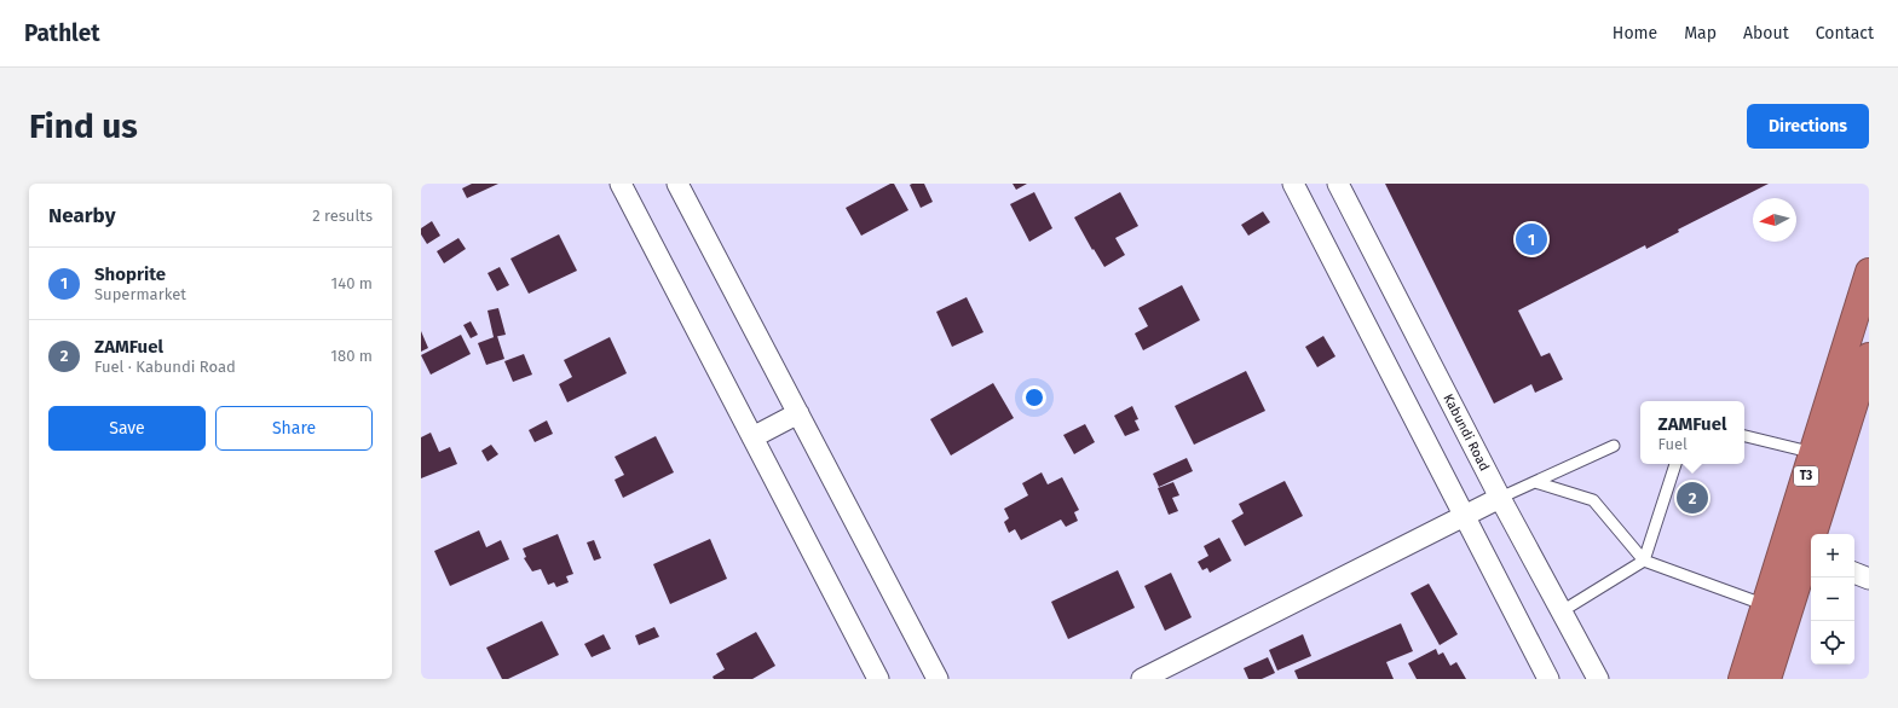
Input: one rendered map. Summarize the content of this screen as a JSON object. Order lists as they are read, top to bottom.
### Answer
{
  "streets": {
    "highway": ["T3"],
    "street": ["Kabundi Road"]
  },
  "north": "left",
  "page": {
    "header": "Pathlet",
    "nav": [
      "Home",
      "Map",
      "About",
      "Contact"
    ],
    "buttons": [
      "Directions",
      ["Save", "Share"]
    ],
    "title": "Find us",
    "heading": ["Nearby", "2 results"],
    "pins": ["1", "2"],
    "list": [
      {
        "mark": "1",
        "name": "Shoprite",
        "note": "Supermarket",
        "value": "140 m"
      },
      {
        "mark": "2",
        "name": "ZAMFuel",
        "note": "Fuel · Kabundi Road",
        "value": "180 m"
      }
    ],
    "popup": ["ZAMFuel", "Fuel"],
    "map_buttons": ["+", "−"]
  }
}
